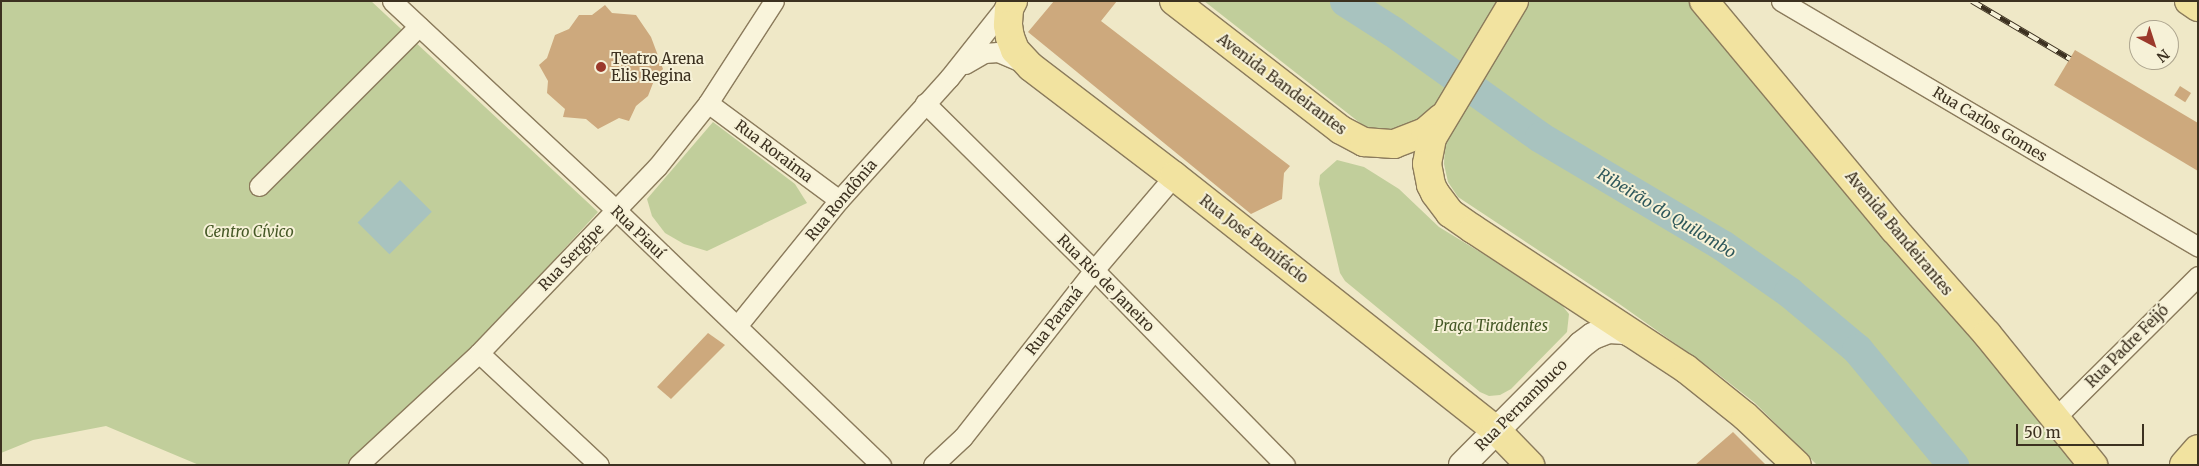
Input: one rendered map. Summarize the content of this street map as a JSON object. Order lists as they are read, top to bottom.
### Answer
{
  "streets": {
    "main road": ["Avenida Bandeirantes", "Rua José Bonifácio", "Rua Pernambuco"],
    "street": [
      "Rua Carlos Gomes",
      "Rua Roraima",
      "Rua Rondônia",
      "Rua Piauí",
      "Rua Sergipe",
      "Rua Rio de Janeiro",
      "Rua Paraná",
      "Rua Padre Feijó"
    ]
  },
  "crossings": [
    ["Avenida Bandeirantes", "Rua Padre Feijó"],
    ["Rua Roraima", "Rua Rondônia"],
    ["Rua Roraima", "Rua Sergipe"],
    ["Rua Rondônia", "Rua Piauí"],
    ["Rua Rondônia", "Rua José Bonifácio"],
    ["Rua Rondônia", "Rua Rio de Janeiro"],
    ["Rua Piauí", "Rua Sergipe"],
    ["Rua José Bonifácio", "Rua Paraná"],
    ["Rua José Bonifácio", "Rua Pernambuco"],
    ["Rua Rio de Janeiro", "Rua Paraná"]
  ],
  "water": ["Ribeirão do Quilombo"],
  "parks": ["Centro Cívico", "Praça Tiradentes"],
  "places": ["Teatro Arena Elis Regina"],
  "scale_bar": "50 m",
  "north": "bottom right"
}
